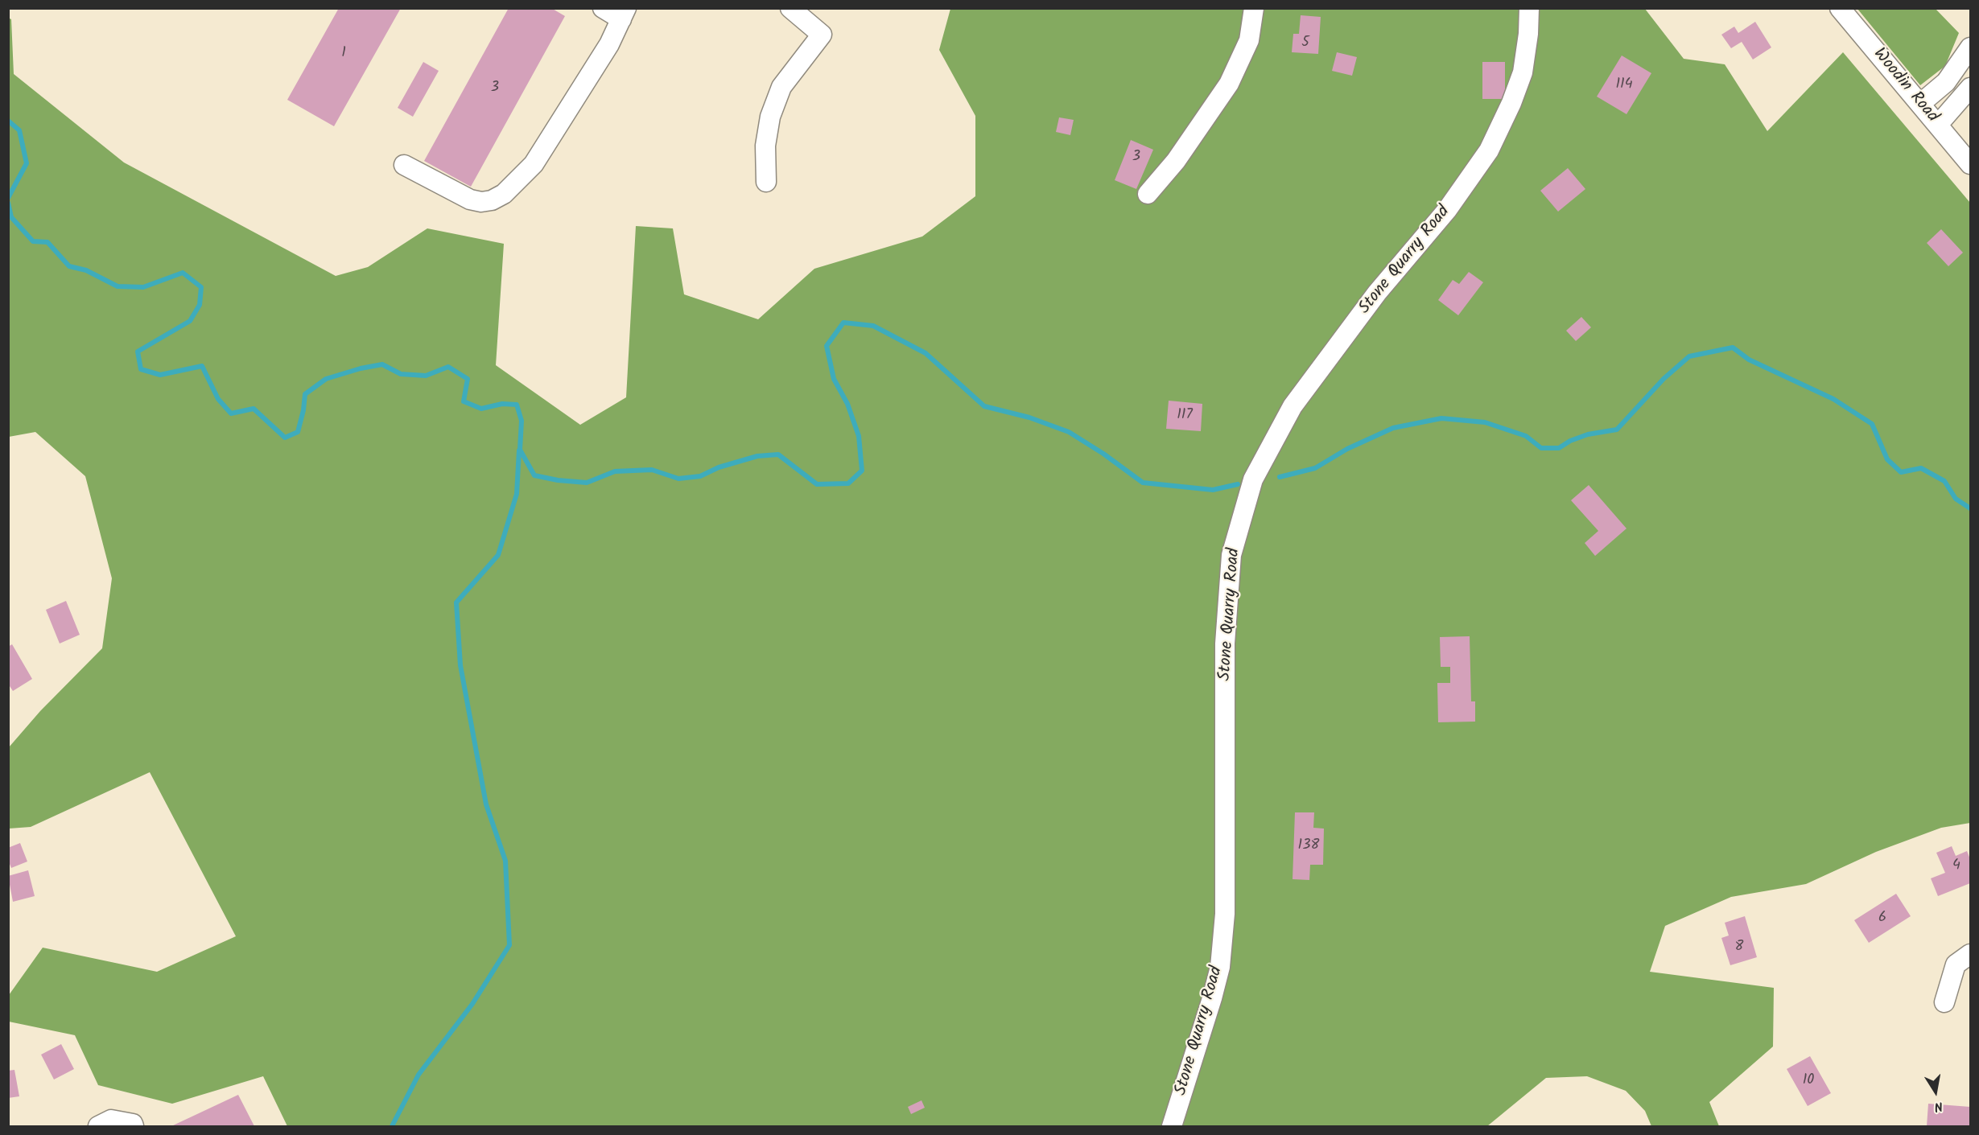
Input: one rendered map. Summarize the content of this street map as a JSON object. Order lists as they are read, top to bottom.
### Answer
{
  "streets": {
    "street": ["Woodin Road", "Stone Quarry Road"]
  },
  "house_numbers": [
    "5",
    "1",
    "114",
    "3",
    "3",
    "117",
    "138",
    "4",
    "6",
    "8",
    "10"
  ],
  "north": "bottom"
}
